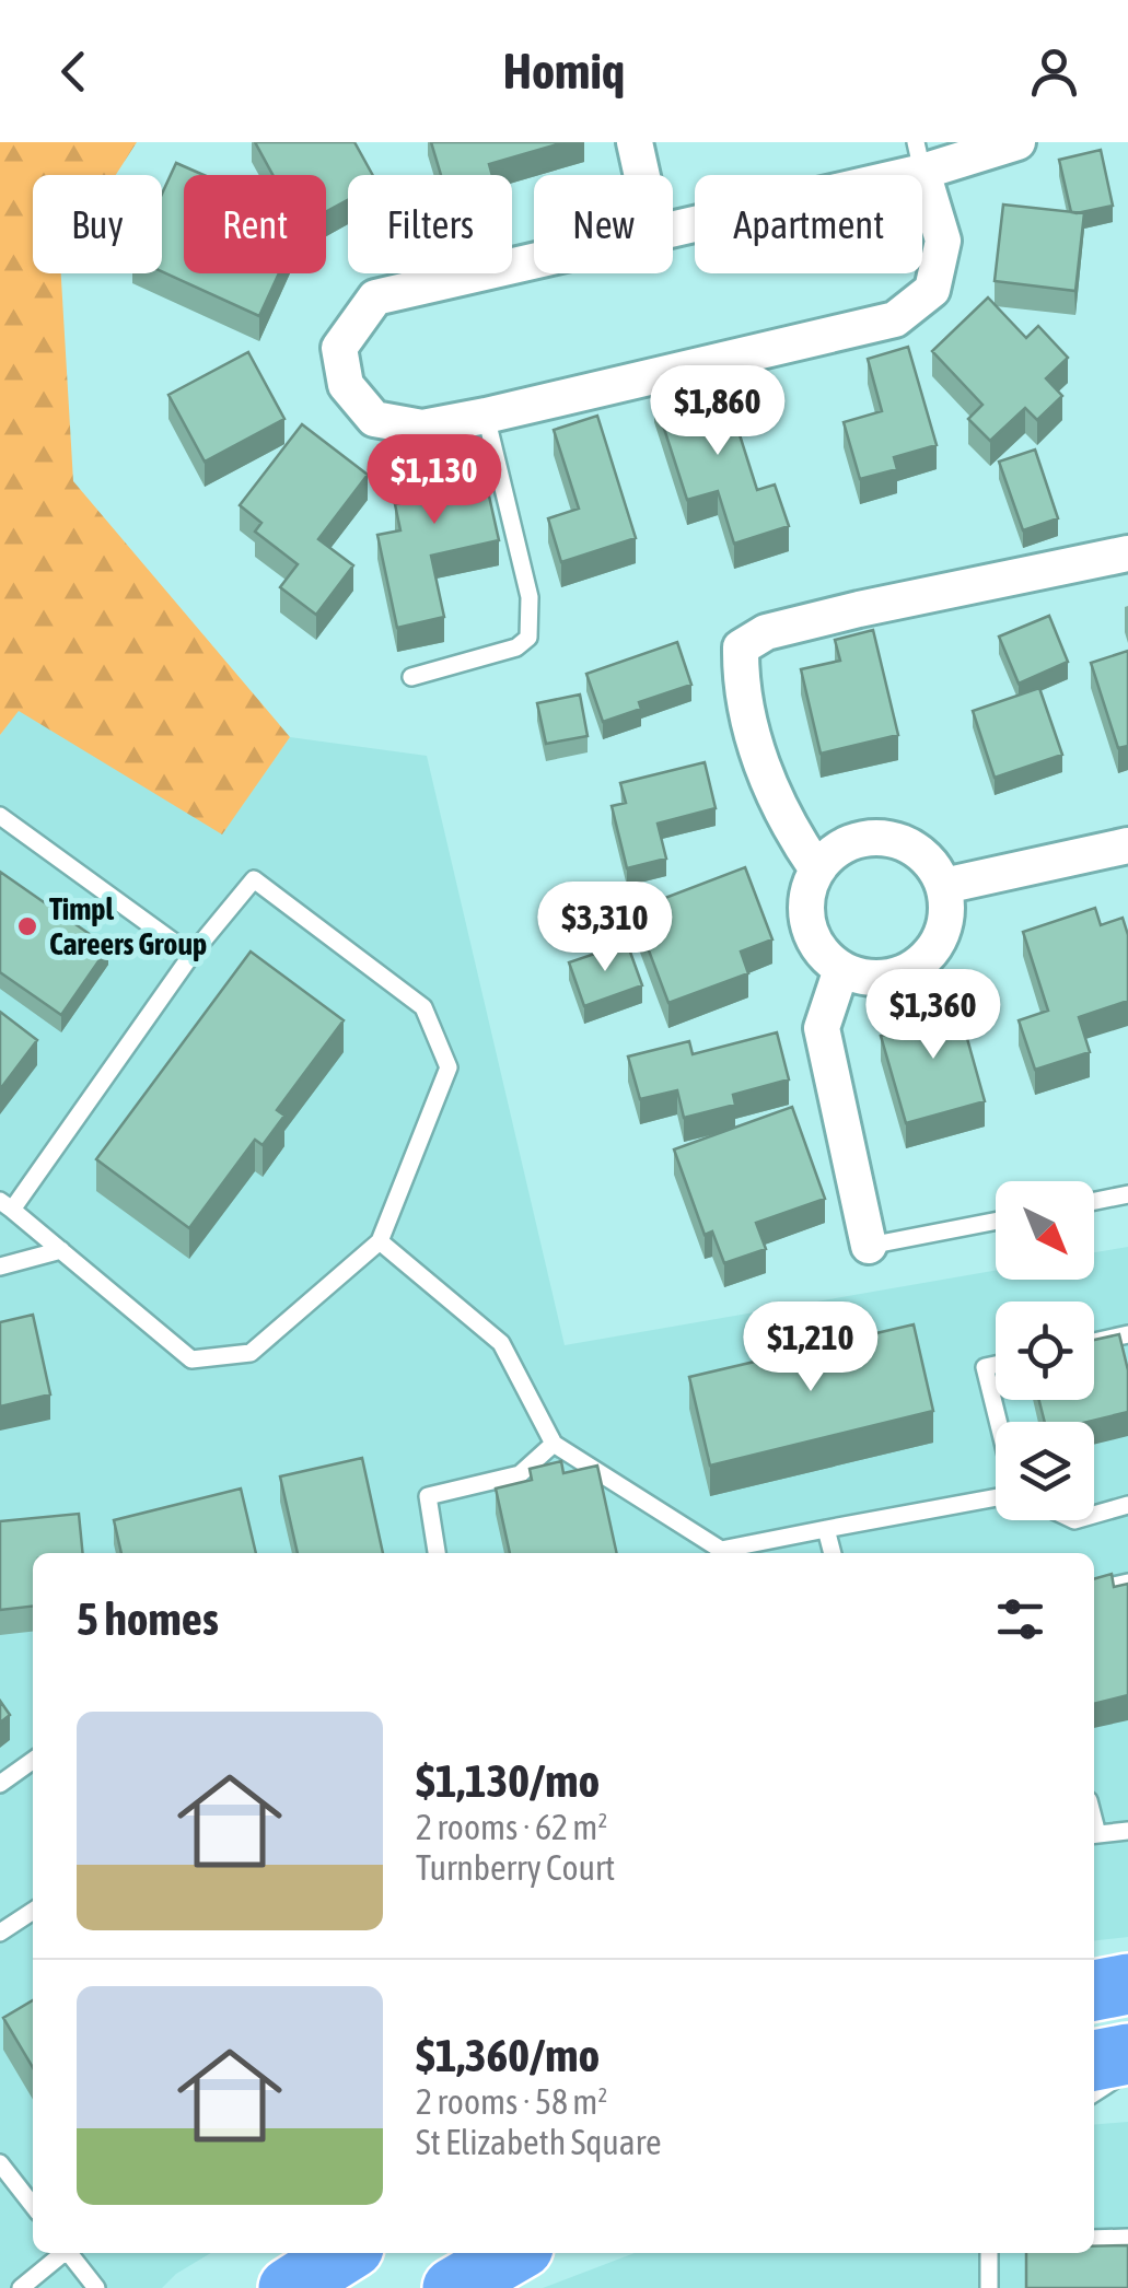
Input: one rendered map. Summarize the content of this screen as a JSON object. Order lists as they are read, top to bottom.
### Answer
{
  "places": ["Timpl Careers Group"],
  "north": "bottom right",
  "page": {
    "header": "Homiq",
    "chip": [
      "Buy",
      "Rent",
      "Filters",
      "New",
      "Apartment"
    ],
    "price": [
      "$1,860",
      "$1,130",
      "$3,310",
      "$1,360",
      "$1,210"
    ],
    "heading": "5 homes",
    "list": [
      {
        "name": "$1,130/mo",
        "note": "2 rooms · 62 m² · Turnberry Court"
      },
      {
        "name": "$1,360/mo",
        "note": "2 rooms · 58 m² · St Elizabeth Square"
      }
    ]
  }
}
